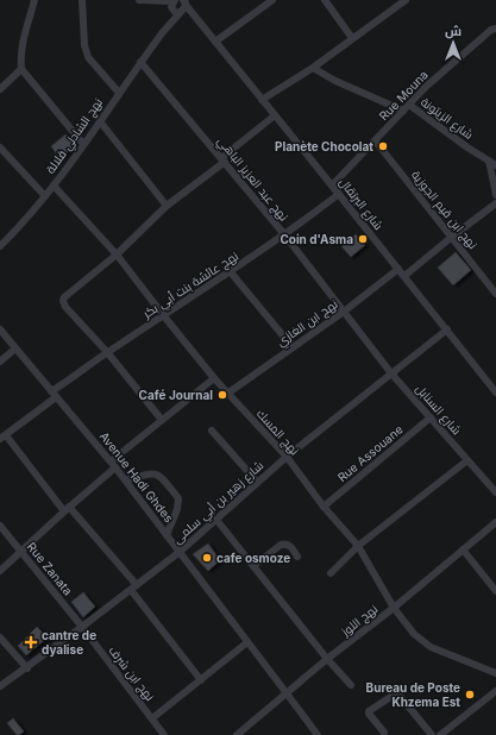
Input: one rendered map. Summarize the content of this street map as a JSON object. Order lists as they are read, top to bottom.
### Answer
{
  "streets": {
    "street": [
      "Rue Mouna",
      "شارع الزيتونة",
      "نهج الشادلي قلالة",
      "نهج عبد العزيز الباهي",
      "شارع البرتقال",
      "نهج ابن قيم الجوزية",
      "نهج عائشة بنت أبي بكر",
      "نهج ابن الغازي",
      "شارع السنابل",
      "نهج المسك",
      "Rue Assouane",
      "Avenue Hadi Ghdes",
      "شارع زهير بن أبي سلمى",
      "Rue Zanata",
      "نهج اللوز",
      "نهج ابن شرف"
    ]
  },
  "crossings": [
    ["Rue Mouna", "شارع الزيتونة"],
    ["Rue Mouna", "شارع البرتقال"],
    ["Rue Mouna", "نهج ابن قيم الجوزية"],
    ["نهج الشادلي قلالة", "نهج عبد العزيز الباهي"],
    ["نهج الشادلي قلالة", "شارع البرتقال"],
    ["نهج الشادلي قلالة", "نهج المسك"],
    ["نهج عبد العزيز الباهي", "نهج عائشة بنت أبي بكر"],
    ["نهج عبد العزيز الباهي", "نهج ابن الغازي"],
    ["نهج عبد العزيز الباهي", "شارع السنابل"],
    ["نهج عبد العزيز الباهي", "شارع زهير بن أبي سلمى"],
    ["شارع البرتقال", "نهج عائشة بنت أبي بكر"],
    ["شارع البرتقال", "نهج ابن الغازي"],
    ["شارع البرتقال", "شارع زهير بن أبي سلمى"],
    ["نهج عائشة بنت أبي بكر", "نهج المسك"],
    ["نهج عائشة بنت أبي بكر", "Avenue Hadi Ghdes"],
    ["نهج ابن الغازي", "نهج المسك"],
    ["شارع السنابل", "Rue Assouane"],
    ["شارع السنابل", "شارع زهير بن أبي سلمى"],
    ["نهج المسك", "Rue Assouane"],
    ["نهج المسك", "شارع زهير بن أبي سلمى"],
    ["نهج المسك", "نهج اللوز"],
    ["Avenue Hadi Ghdes", "شارع زهير بن أبي سلمى"],
    ["Avenue Hadi Ghdes", "نهج اللوز"],
    ["شارع زهير بن أبي سلمى", "Rue Zanata"],
    ["شارع زهير بن أبي سلمى", "نهج ابن شرف"],
    ["Rue Zanata", "نهج ابن شرف"]
  ],
  "places": {
    "other": [
      "Planète Chocolat",
      "Coin d'Asma",
      "Café Journal",
      "cafe osmoze",
      "Bureau de Poste Khzema Est"
    ],
    "health": ["cantre de dyalise"]
  },
  "north": "top"
}
